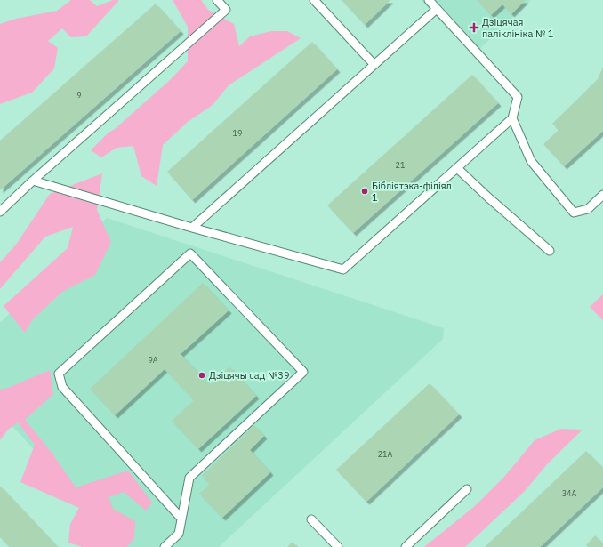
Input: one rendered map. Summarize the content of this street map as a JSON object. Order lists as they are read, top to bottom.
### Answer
{
  "places": {
    "health": ["Дзіцячая паліклініка № 1"],
    "other": ["Бібліятэка-філіял 1", "Дзіцячы сад №39"]
  },
  "house_numbers": [
    "9",
    "19",
    "21",
    "9А",
    "21А",
    "34А"
  ]
}
